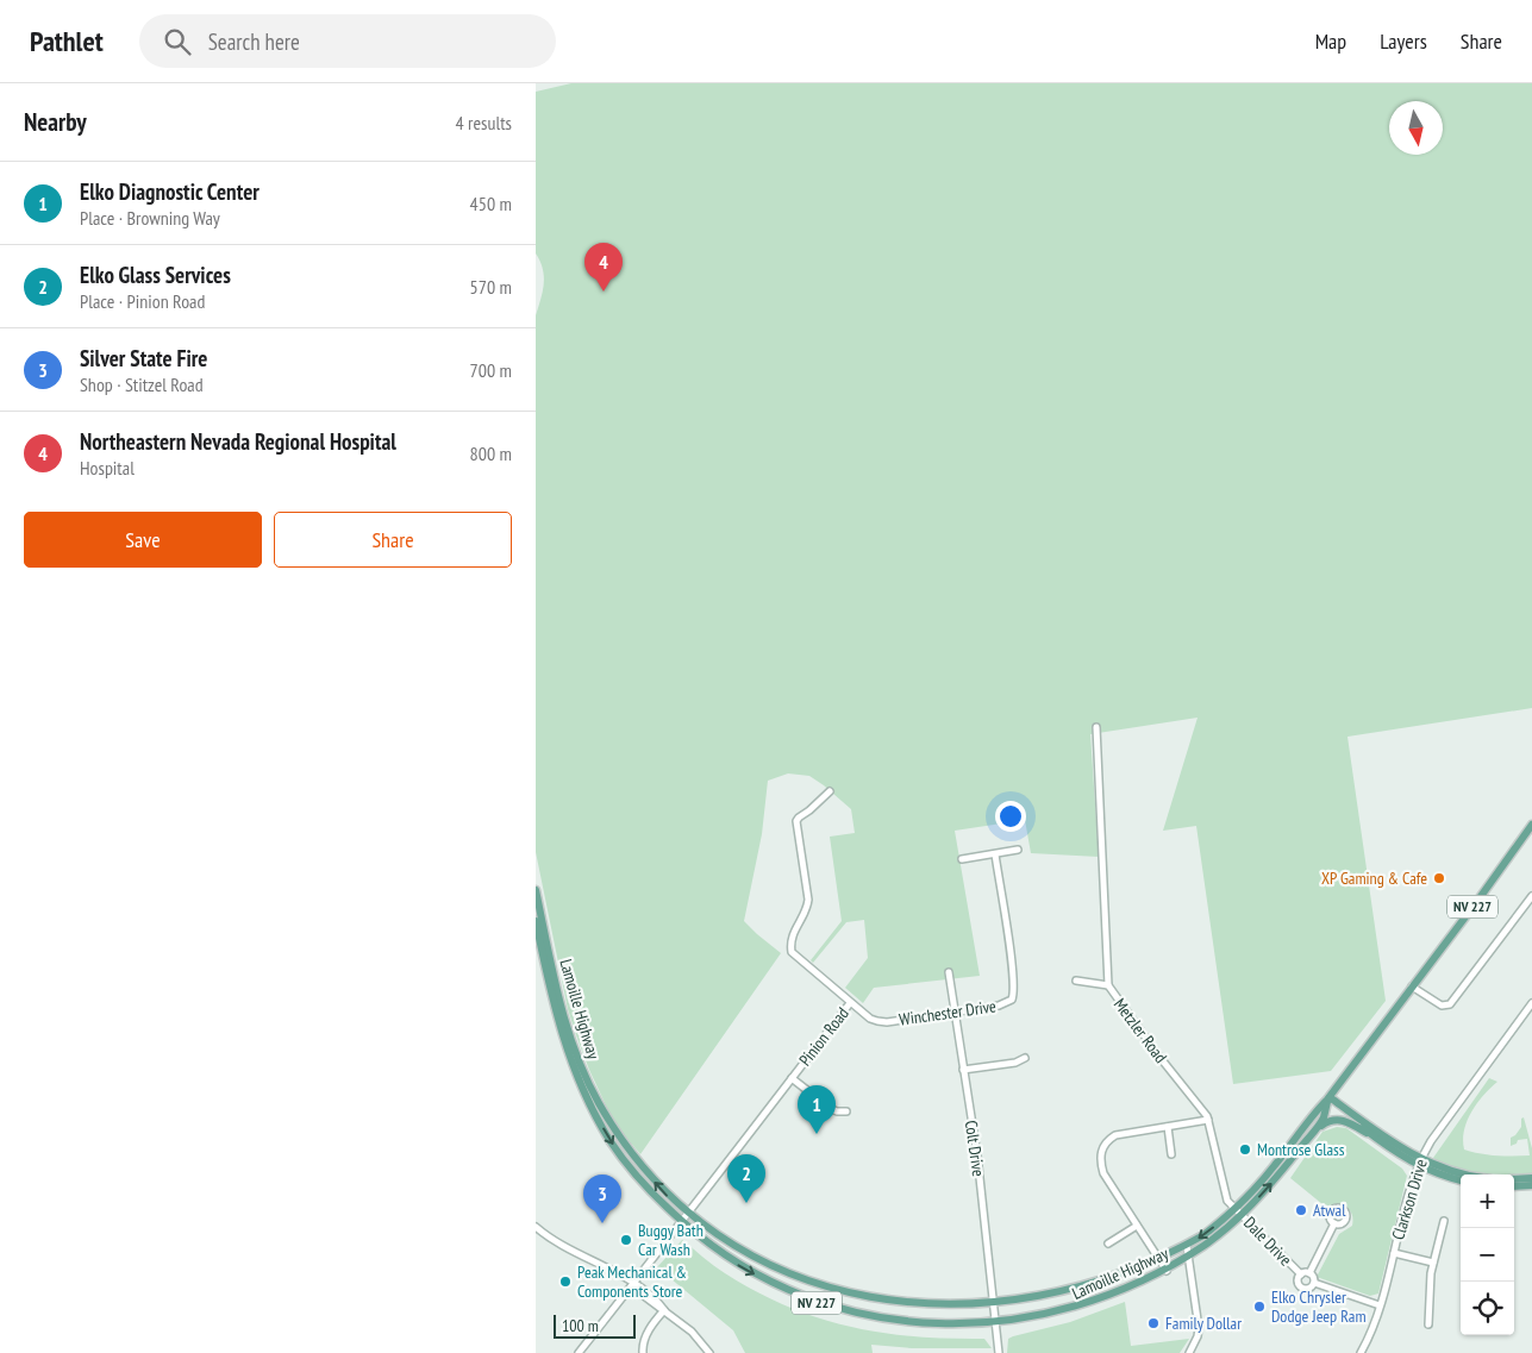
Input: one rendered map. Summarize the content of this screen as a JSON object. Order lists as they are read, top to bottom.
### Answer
{
  "streets": {
    "main road": ["NV 227", "Lamoille Highway"],
    "street": [
      "Winchester Drive",
      "Metzler Road",
      "Pinion Road",
      "Colt Drive",
      "Clarkson Drive",
      "Dale Drive"
    ]
  },
  "crossings": [
    ["Lamoille Highway", "Metzler Road"],
    ["Lamoille Highway", "Pinion Road"],
    ["Lamoille Highway", "Colt Drive"],
    ["Lamoille Highway", "Dale Drive"],
    ["Winchester Drive", "Pinion Road"],
    ["Winchester Drive", "Colt Drive"],
    ["Metzler Road", "Dale Drive"],
    ["Clarkson Drive", "Dale Drive"]
  ],
  "places": [
    "XP Gaming & Cafe",
    "Montrose Glass",
    "Atwal",
    "Buggy Bath Car Wash",
    "Peak Mechanical & Components Store",
    "Elko Chrysler Dodge Jeep Ram",
    "Family Dollar"
  ],
  "scale_bar": "100 m",
  "north": "bottom",
  "page": {
    "header": "Pathlet",
    "search": "Search here",
    "nav": ["Map", "Layers", "Share"],
    "heading": ["Nearby", "4 results"],
    "list": [
      {
        "mark": "1",
        "name": "Elko Diagnostic Center",
        "note": "Place · Browning Way",
        "value": "450 m"
      },
      {
        "mark": "2",
        "name": "Elko Glass Services",
        "note": "Place · Pinion Road",
        "value": "570 m"
      },
      {
        "mark": "3",
        "name": "Silver State Fire",
        "note": "Shop · Stitzel Road",
        "value": "700 m"
      },
      {
        "mark": "4",
        "name": "Northeastern Nevada Regional Hospital",
        "note": "Hospital",
        "value": "800 m"
      }
    ],
    "pins": [
      "4",
      "1",
      "2",
      "3"
    ],
    "buttons": ["Save", "Share"],
    "map_buttons": ["+", "−"],
    "scale": "100 m"
  }
}
